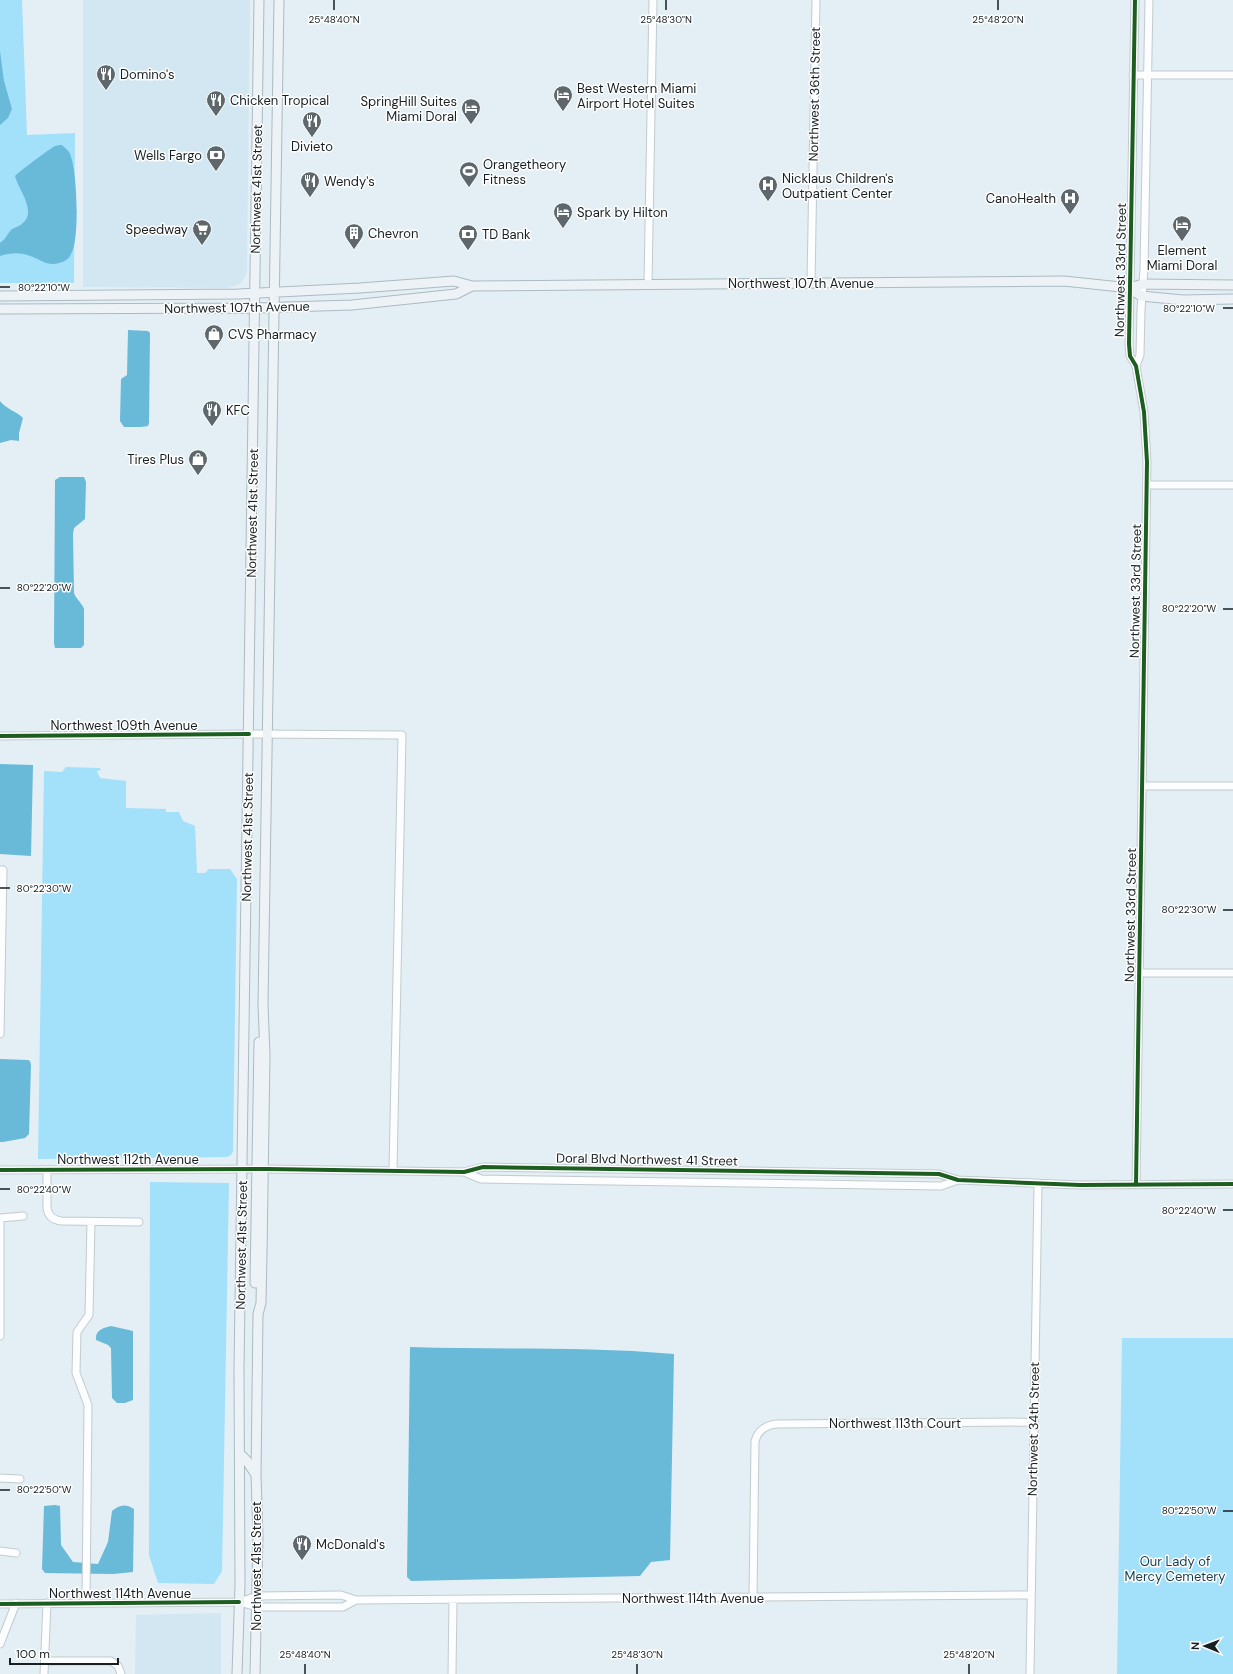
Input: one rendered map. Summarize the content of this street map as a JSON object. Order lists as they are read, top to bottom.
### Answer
{
  "streets": {
    "main road": ["Northwest 41st Street", "Northwest 107th Avenue"],
    "street": [
      "Northwest 36th Street",
      "Northwest 33rd Street",
      "Northwest 109th Avenue",
      "Northwest 112th Avenue",
      "Doral Blvd Northwest 41 Street",
      "Northwest 113th Court",
      "Northwest 34th Street",
      "Northwest 114th Avenue"
    ]
  },
  "crossings": [
    ["Northwest 36th Street", "Northwest 107th Avenue"],
    ["Northwest 41st Street", "Northwest 107th Avenue"],
    ["Northwest 41st Street", "Northwest 109th Avenue"],
    ["Northwest 41st Street", "Northwest 112th Avenue"],
    ["Northwest 41st Street", "Doral Blvd Northwest 41 Street"],
    ["Northwest 41st Street", "Northwest 114th Avenue"],
    ["Northwest 33rd Street", "Northwest 107th Avenue"],
    ["Northwest 109th Avenue", "Doral Blvd Northwest 41 Street"],
    ["Northwest 112th Avenue", "Doral Blvd Northwest 41 Street"],
    ["Doral Blvd Northwest 41 Street", "Northwest 34th Street"],
    ["Northwest 113th Court", "Northwest 34th Street"],
    ["Northwest 113th Court", "Northwest 114th Avenue"],
    ["Northwest 34th Street", "Northwest 114th Avenue"]
  ],
  "parks": ["Our Lady of Mercy Cemetery"],
  "places": {
    "restaurant": [
      "Domino's",
      "Chicken Tropical",
      "Divieto",
      "Wendy's",
      "KFC",
      "McDonald's"
    ],
    "hotel": [
      "Best Western Miami Airport Hotel Suites",
      "SpringHill Suites Miami Doral",
      "Spark by Hilton",
      "Element Miami Doral"
    ],
    "bank": ["Wells Fargo", "TD Bank"],
    "sports": ["Orangetheory Fitness"],
    "hospital": ["Nicklaus Children's Outpatient Center", "CanoHealth"],
    "supermarket": ["Speedway"],
    "building": ["Chevron"],
    "shop": ["CVS Pharmacy", "Tires Plus"]
  },
  "scale_bar": "100 m",
  "north": "left",
  "coordinates": [
    "25°48'40\"N",
    "25°48'30\"N",
    "25°48'20\"N",
    "80°22'10\"W",
    "80°22'20\"W",
    "80°22'30\"W",
    "80°22'40\"W",
    "80°22'50\"W"
  ]
}
